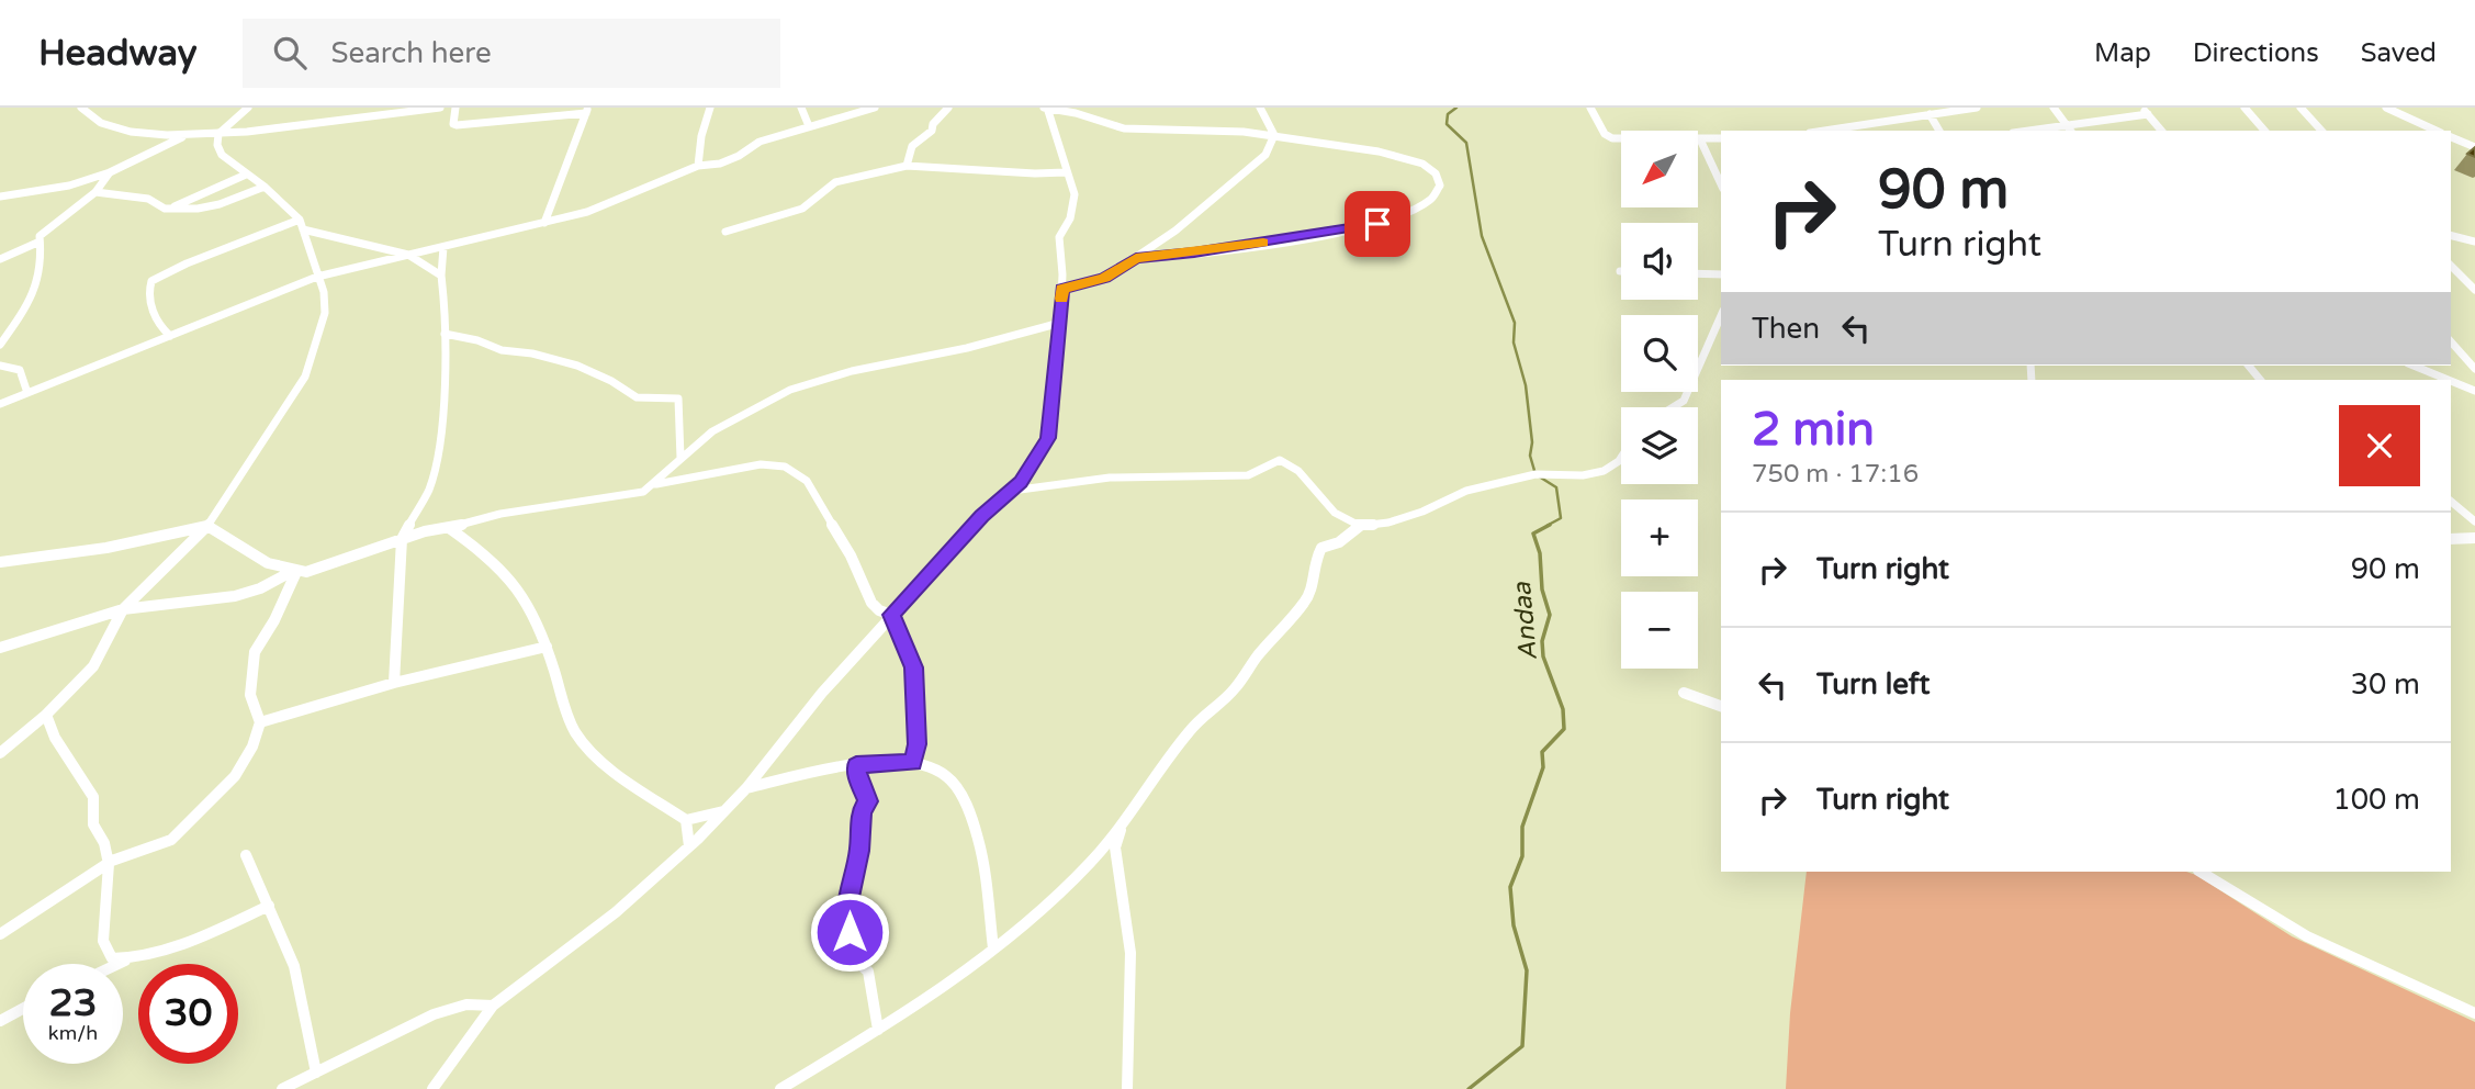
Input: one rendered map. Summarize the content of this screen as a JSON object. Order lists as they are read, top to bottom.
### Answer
{
  "water": ["Andaa"],
  "north": "bottom left",
  "page": {
    "header": "Headway",
    "search": "Search here",
    "nav": ["Map", "Directions", "Saved"],
    "map_buttons": ["+", "−"],
    "turn": ["90 m", "Turn right"],
    "then": "Then",
    "heading": ["2 min", "750 m · 17:16"],
    "list": [
      {
        "name": "Turn right",
        "value": "90 m"
      },
      {
        "name": "Turn left",
        "value": "30 m"
      },
      {
        "name": "Turn right",
        "value": "100 m"
      }
    ],
    "speed": "23 km/h",
    "limit": "30"
  }
}
